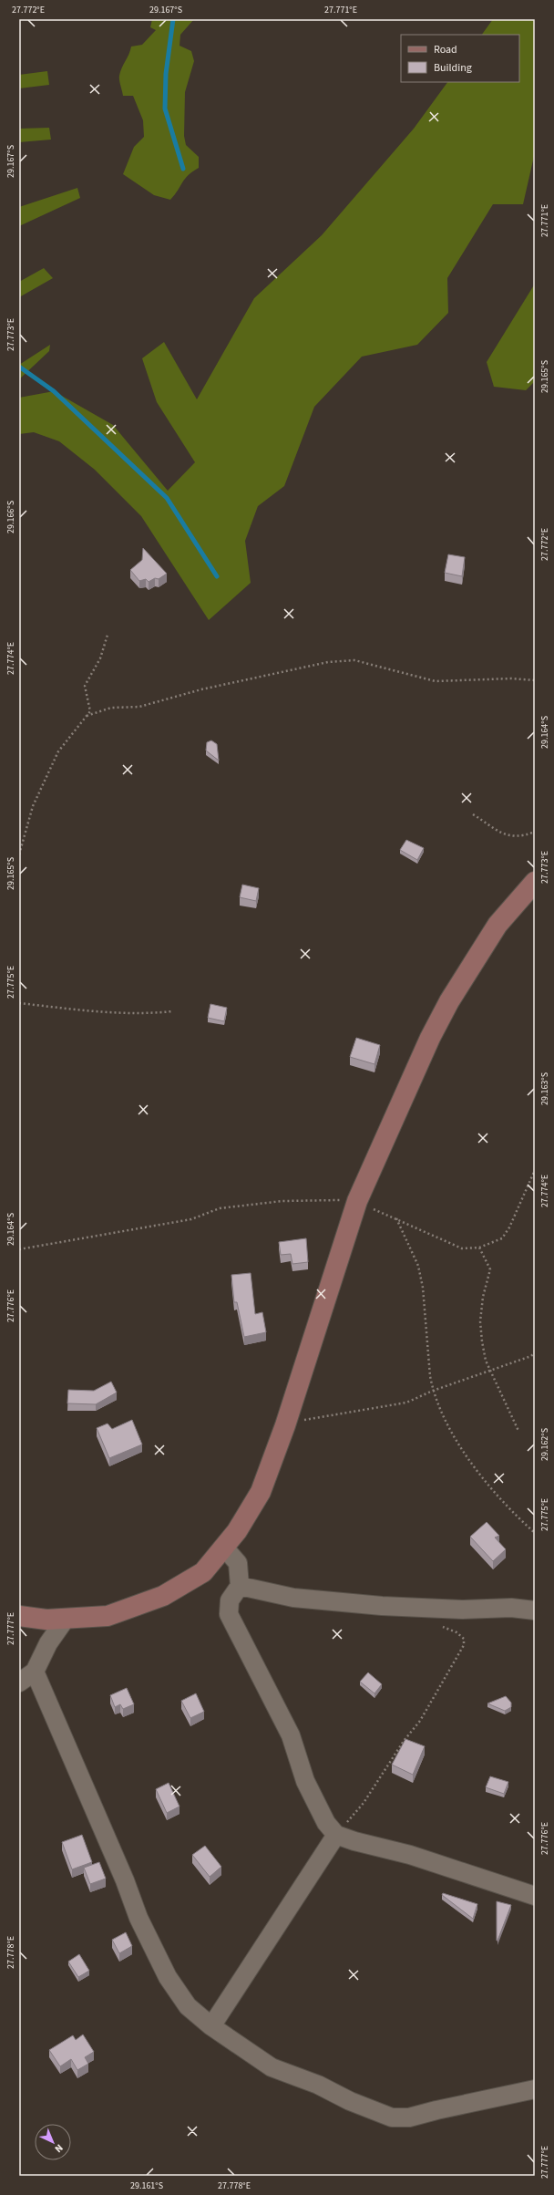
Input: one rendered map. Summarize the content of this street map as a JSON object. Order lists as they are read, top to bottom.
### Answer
{
  "legend": ["Road", "Building"],
  "north": "bottom right",
  "coordinates": [
    "27.772°E",
    "29.167°S",
    "27.771°E",
    "27.773°E",
    "29.165°S",
    "29.166°S",
    "27.774°E",
    "29.164°S",
    "27.775°E",
    "29.163°S",
    "27.776°E",
    "29.162°S",
    "27.777°E",
    "27.778°E",
    "29.161°S"
  ]
}
